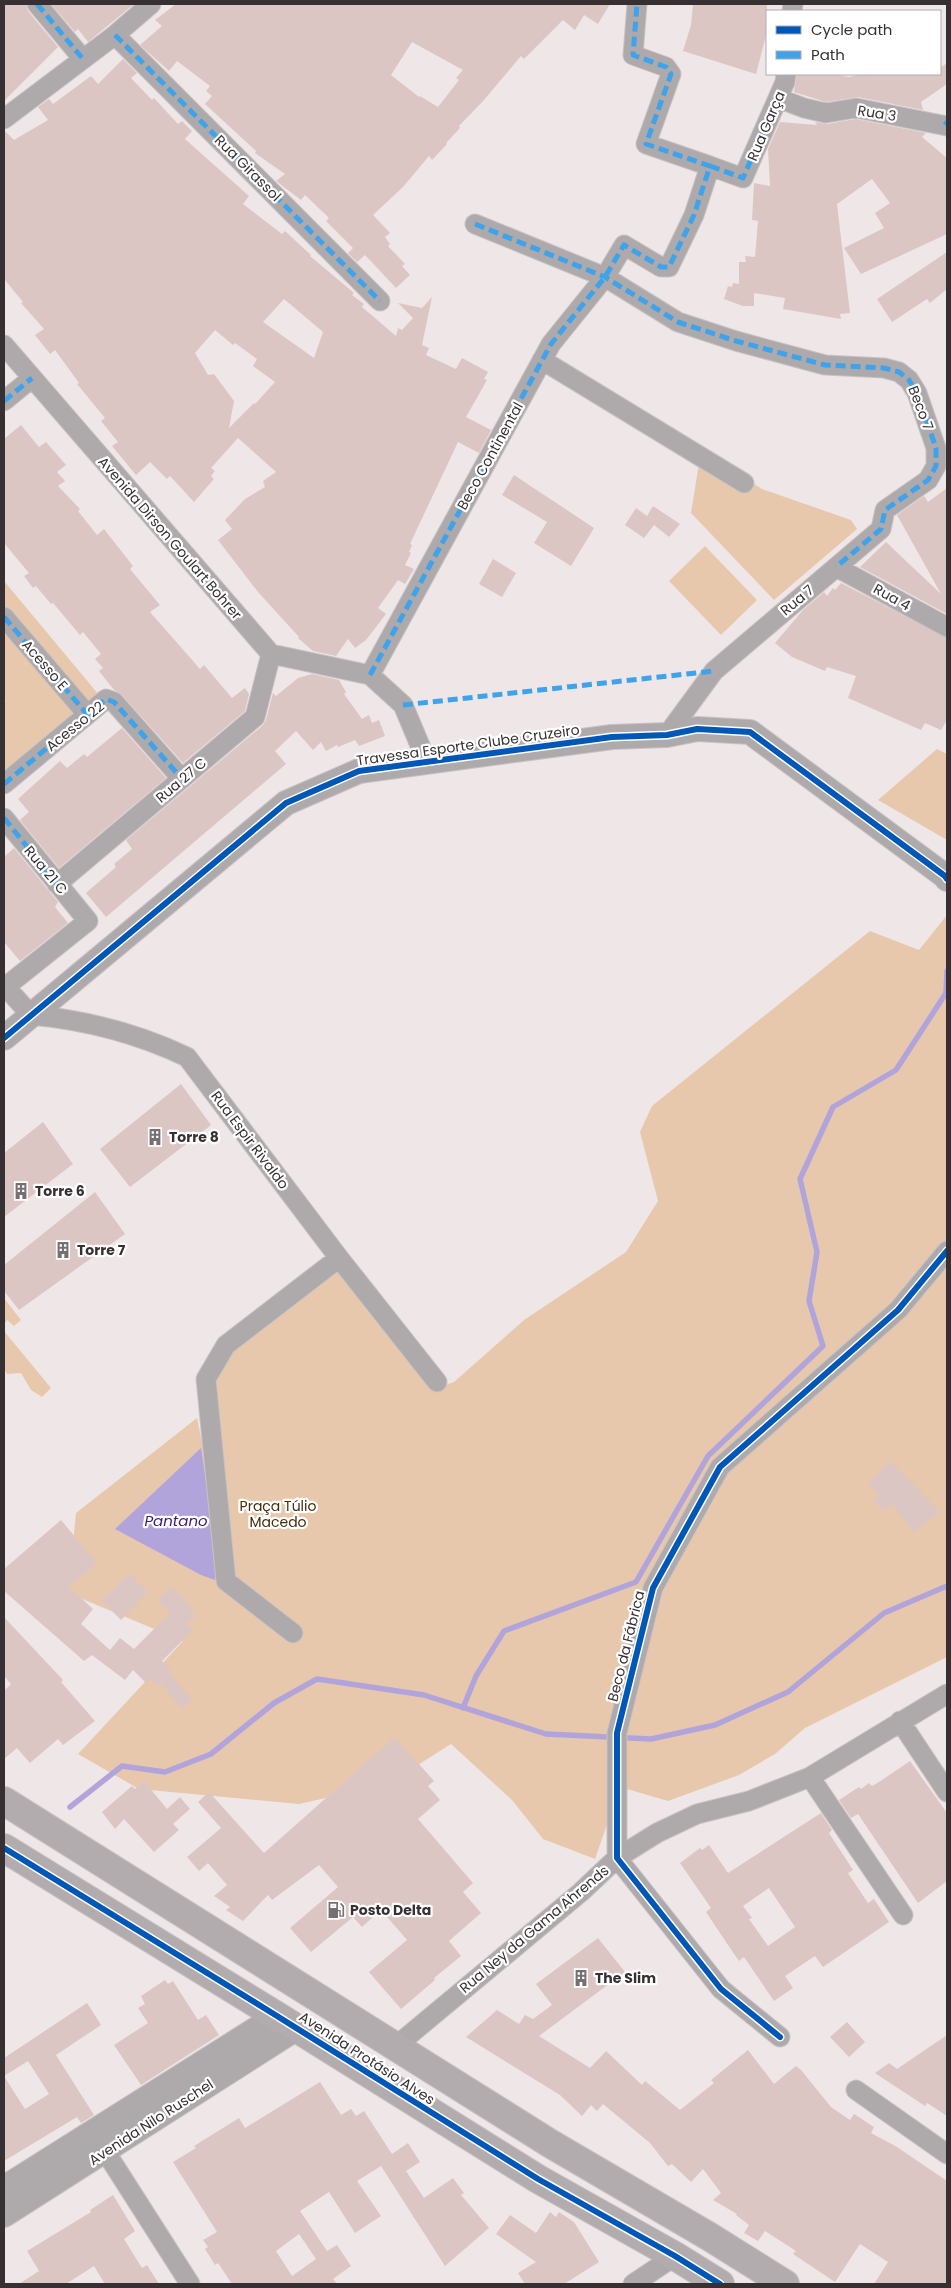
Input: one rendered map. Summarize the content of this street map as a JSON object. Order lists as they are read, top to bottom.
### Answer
{
  "streets": {
    "main road": ["Avenida Protásio Alves"],
    "street": [
      "Rua 3",
      "Rua Garça",
      "Rua Girassol",
      "Beco 7",
      "Beco Continental",
      "Avenida Dirson Goulart Bohrer",
      "Rua 4",
      "Rua 7",
      "Acesso E",
      "Acesso 22",
      "Travessa Esporte Clube Cruzeiro",
      "Rua 27 C",
      "Rua 21 C",
      "Rua Espir Rivaldo",
      "Beco da Fábrica",
      "Rua Ney da Gama Ahrends",
      "Avenida Nilo Ruschel"
    ]
  },
  "crossings": [
    ["Rua 3", "Rua Garça"],
    ["Rua Garça", "Beco Continental"],
    ["Beco 7", "Beco Continental"],
    ["Beco 7", "Rua 7"],
    ["Avenida Dirson Goulart Bohrer", "Rua 27 C"],
    ["Rua 4", "Rua 7"],
    ["Rua 7", "Travessa Esporte Clube Cruzeiro"],
    ["Acesso E", "Acesso 22"],
    ["Acesso 22", "Rua 27 C"],
    ["Travessa Esporte Clube Cruzeiro", "Rua Espir Rivaldo"],
    ["Rua 27 C", "Rua 21 C"],
    ["Beco da Fábrica", "Rua Ney da Gama Ahrends"],
    ["Rua Ney da Gama Ahrends", "Avenida Protásio Alves"],
    ["Avenida Protásio Alves", "Avenida Nilo Ruschel"]
  ],
  "water": ["Pantano"],
  "parks": ["Praça Túlio Macedo"],
  "places": {
    "building": [
      "Torre 8",
      "Torre 6",
      "Torre 7",
      "The Slim"
    ],
    "fuel station": ["Posto Delta"]
  },
  "legend": ["Cycle path", "Path"]
}
